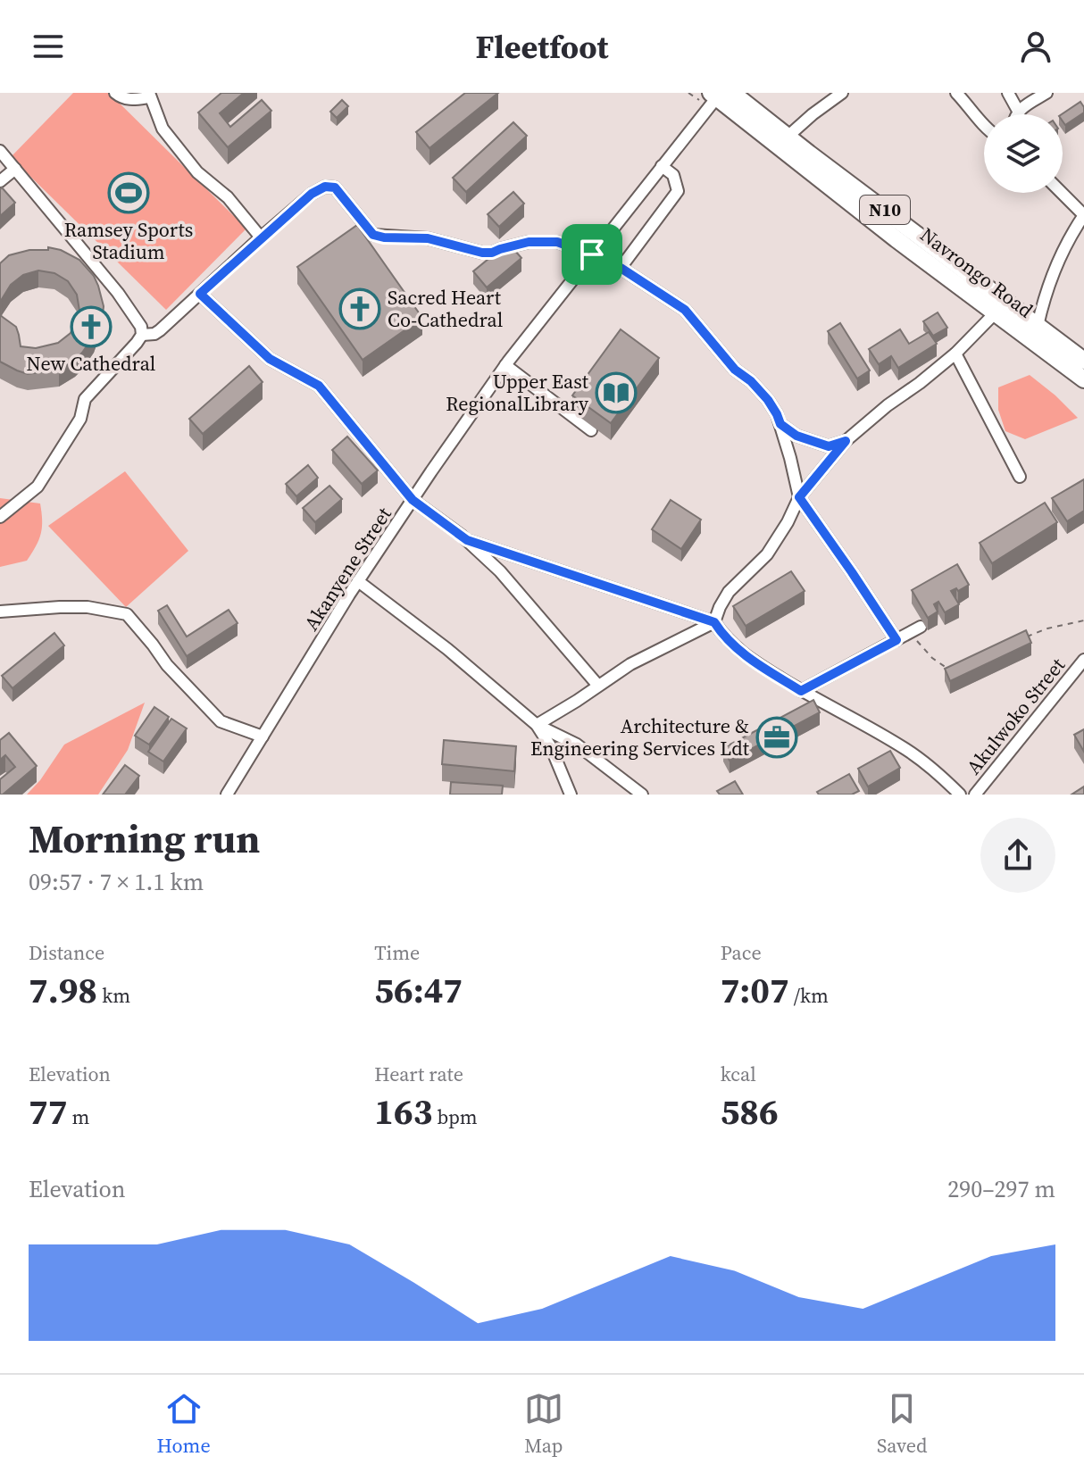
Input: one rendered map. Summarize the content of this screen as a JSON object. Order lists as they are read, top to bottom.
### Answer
{
  "streets": {
    "highway": ["N10", "Navrongo Road"],
    "street": ["Akanyene Street", "Akulwoko Street"]
  },
  "crossings": [
    ["Navrongo Road", "Akanyene Street"]
  ],
  "places": {
    "sports": ["Ramsey Sports Stadium"],
    "church": ["Sacred Heart Co-Cathedral", "New Cathedral"],
    "library": ["Upper East RegionalLibrary"],
    "office": ["Architecture & Engineering Services Ldt"]
  },
  "page": {
    "header": "Fleetfoot",
    "heading": ["Morning run", "09:57 · 7 × 1.1 km"],
    "stats": [
      ["Distance", "7.98 km"],
      ["Time", "56:47"],
      ["Pace", "7:07 /km"],
      ["Elevation", "77 m"],
      ["Heart rate", "163 bpm"],
      ["kcal", "586"]
    ],
    "chart": ["Elevation", "290–297 m"],
    "tabs": ["Home", "Map", "Saved"]
  }
}
